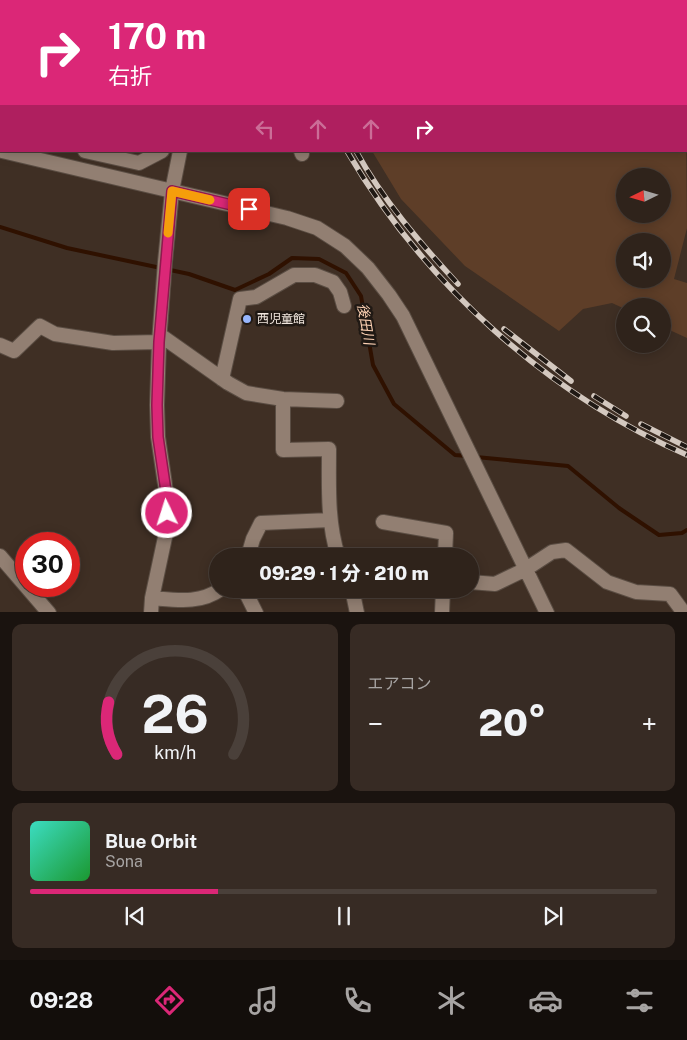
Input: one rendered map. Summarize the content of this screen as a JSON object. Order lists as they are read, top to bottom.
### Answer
{
  "water": ["後田川"],
  "places": ["西児童館"],
  "north": "left",
  "page": {
    "turn": ["170 m", "右折"],
    "limit": "30",
    "trip": "09:29 · 1 分 · 210 m",
    "tile": "エアコン",
    "heat": ["−", "20°", "+"],
    "song": ["Blue Orbit", "Sona"],
    "tabs": "09:28",
    "gauge": ["26", "km/h"]
  }
}
